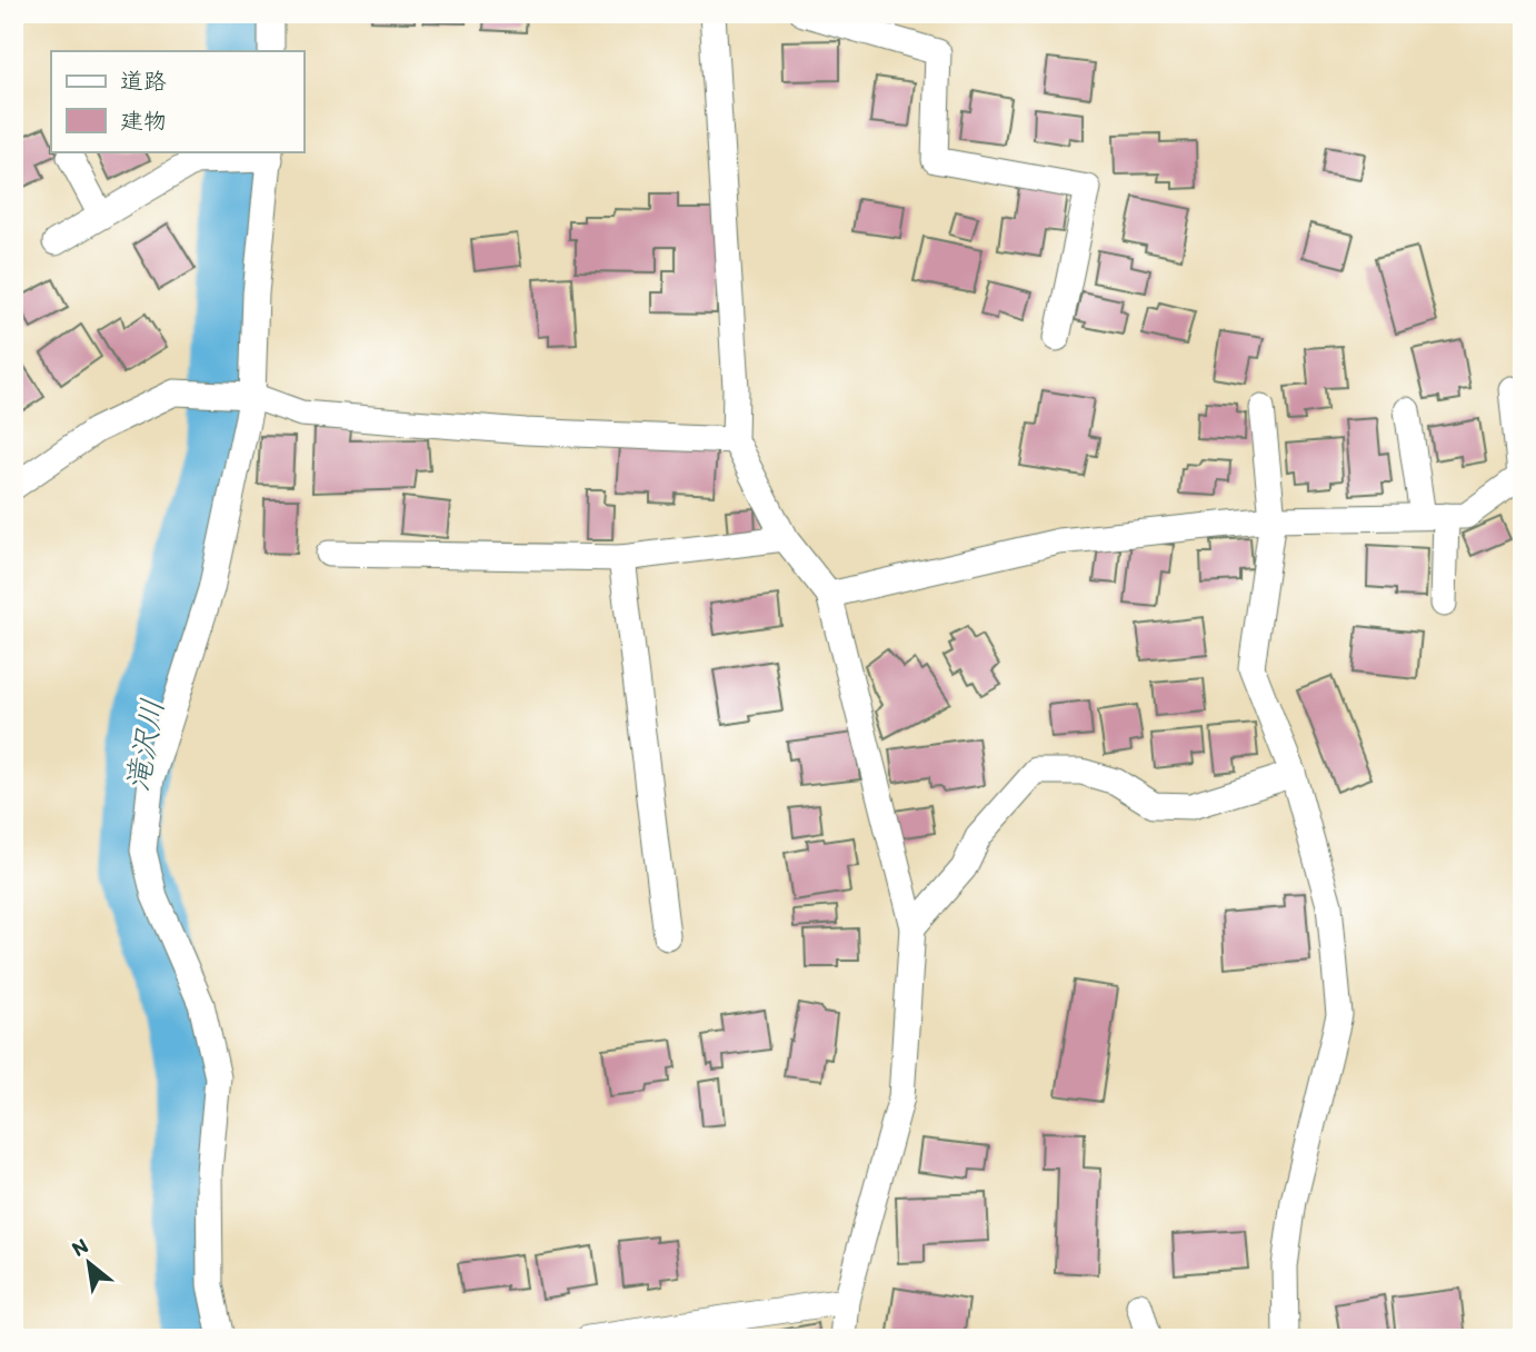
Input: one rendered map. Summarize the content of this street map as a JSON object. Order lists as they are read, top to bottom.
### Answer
{
  "water": ["滝沢川"],
  "legend": ["道路", "建物"],
  "north": "top left"
}
